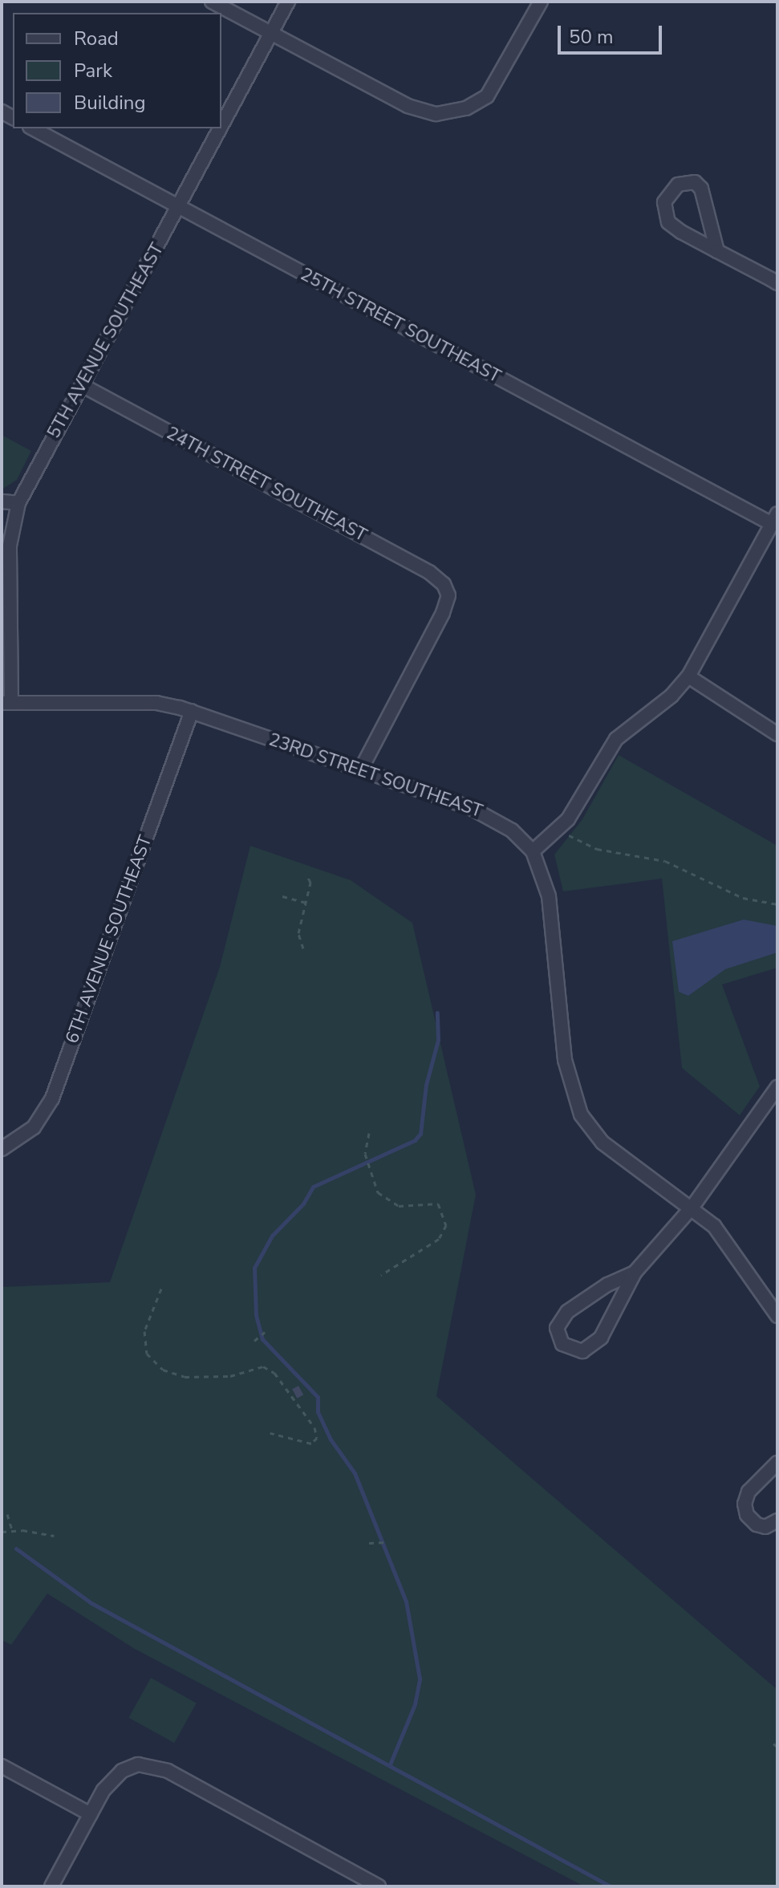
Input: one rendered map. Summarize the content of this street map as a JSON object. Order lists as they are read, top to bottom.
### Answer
{
  "streets": {
    "street": [
      "25TH STREET SOUTHEAST",
      "5TH AVENUE SOUTHEAST",
      "24TH STREET SOUTHEAST",
      "23RD STREET SOUTHEAST",
      "6TH AVENUE SOUTHEAST"
    ]
  },
  "crossings": [
    ["25TH STREET SOUTHEAST", "5TH AVENUE SOUTHEAST"],
    ["5TH AVENUE SOUTHEAST", "24TH STREET SOUTHEAST"],
    ["5TH AVENUE SOUTHEAST", "23RD STREET SOUTHEAST"],
    ["24TH STREET SOUTHEAST", "23RD STREET SOUTHEAST"],
    ["23RD STREET SOUTHEAST", "6TH AVENUE SOUTHEAST"]
  ],
  "legend": ["Road", "Park", "Building"],
  "scale_bar": "50 m"
}
